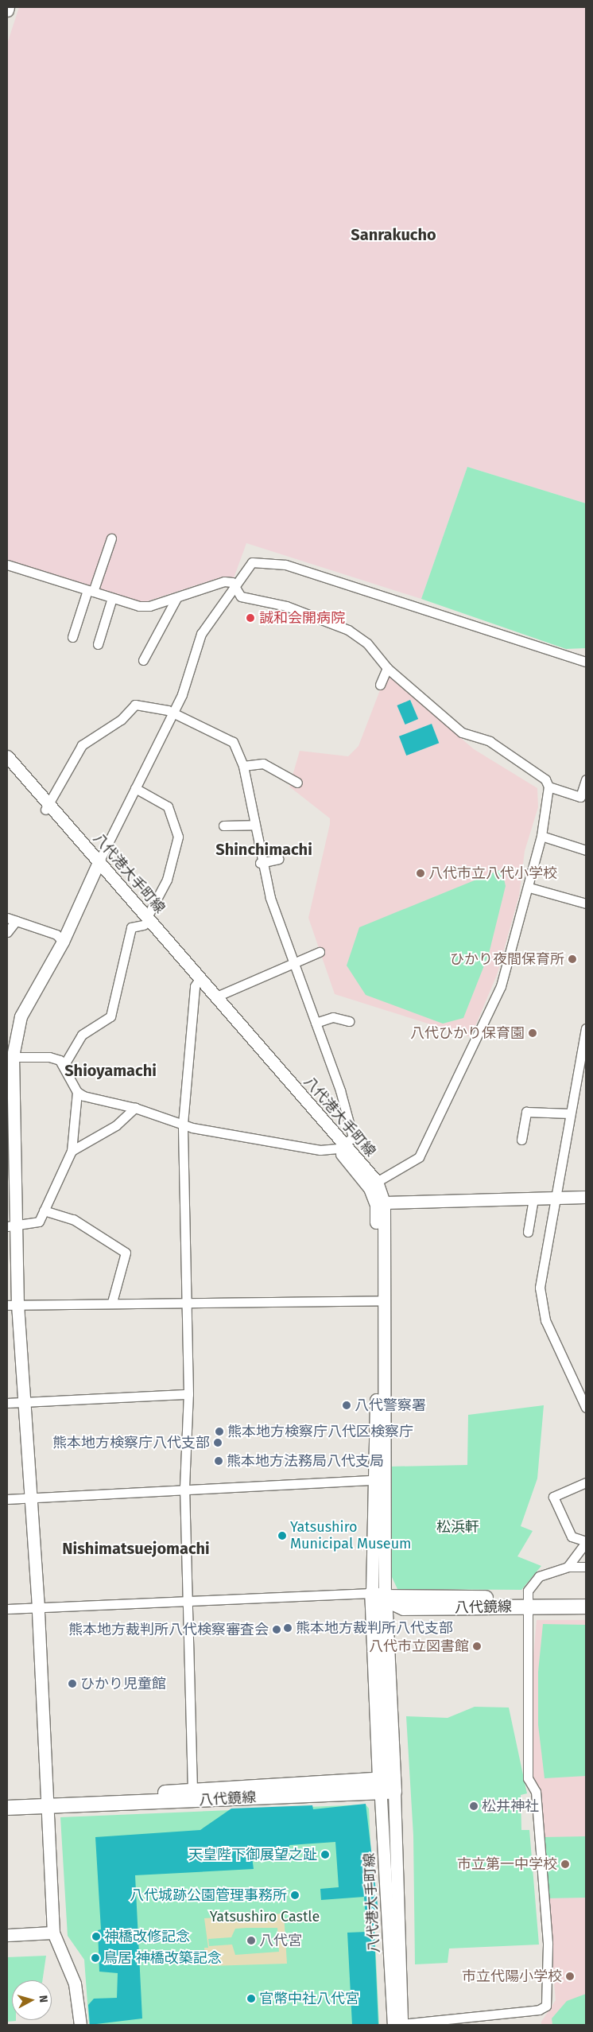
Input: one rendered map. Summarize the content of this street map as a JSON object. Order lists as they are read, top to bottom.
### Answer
{
  "streets": {
    "main road": ["八代港大手町線", "八代鏡線"]
  },
  "crossings": [
    ["八代港大手町線", "八代鏡線"]
  ],
  "districts": [
    "Sanrakucho",
    "Shinchimachi",
    "Shioyamachi",
    "Nishimatsuejomachi"
  ],
  "parks": ["松浜軒", "Yatsushiro Castle"],
  "places": [
    "誠和会開病院",
    "八代市立八代小学校",
    "ひかり夜間保育所",
    "八代ひかり保育園",
    "八代警察署",
    "熊本地方検察庁八代区検察庁",
    "熊本地方検察庁八代支部",
    "熊本地方法務局八代支局",
    "Yatsushiro Municipal Museum",
    "熊本地方裁判所八代支部",
    "熊本地方裁判所八代検察審査会",
    "八代市立図書館",
    "ひかり児童館",
    "松井神社",
    "天皇陛下御展望之趾",
    "市立第一中学校",
    "八代城跡公園管理事務所",
    "神橋改修記念",
    "八代宮",
    "鳥居 神橋改築記念",
    "市立代陽小学校",
    "官幣中社八代宮"
  ],
  "north": "right"
}
